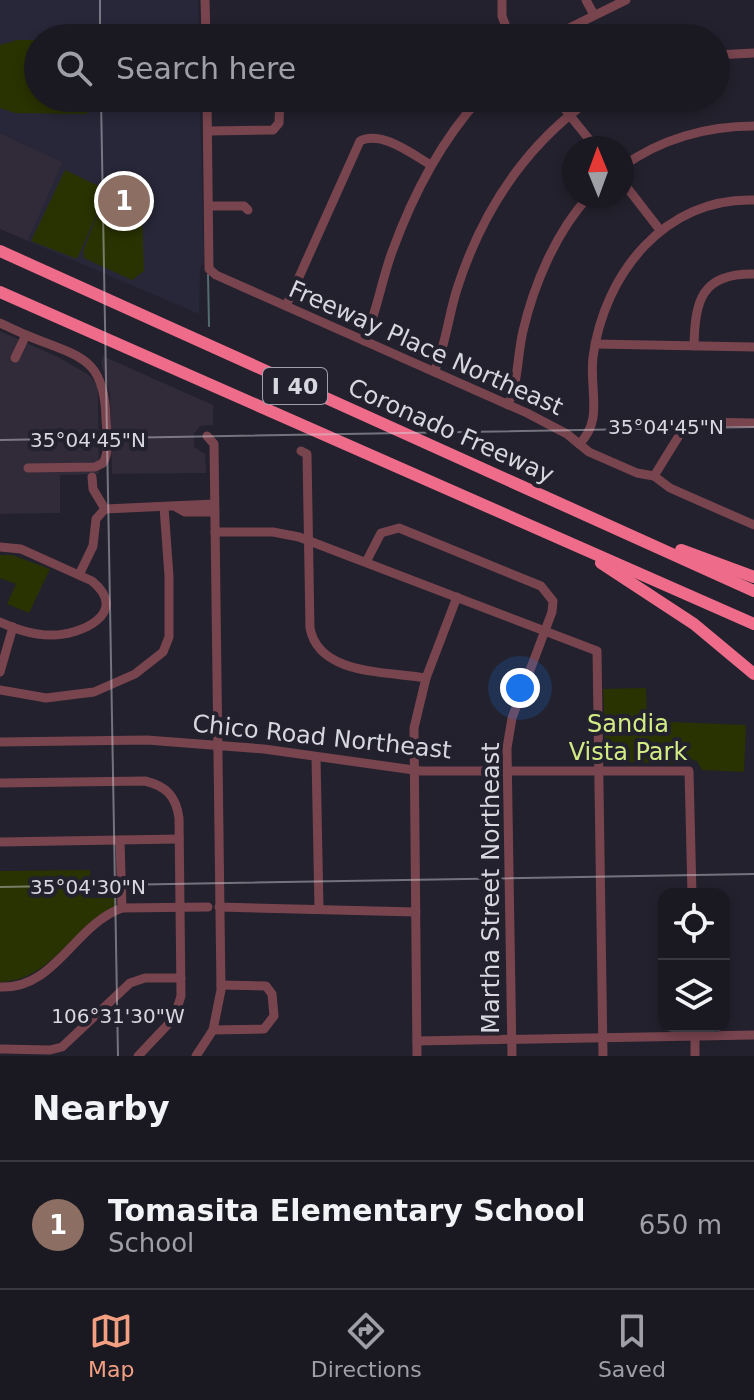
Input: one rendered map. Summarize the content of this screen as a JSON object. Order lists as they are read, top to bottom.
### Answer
{
  "streets": {
    "highway": ["I 40", "Coronado Freeway"],
    "street": ["Freeway Place Northeast", "Chico Road Northeast", "Martha Street Northeast"]
  },
  "crossings": [
    ["Chico Road Northeast", "Martha Street Northeast"]
  ],
  "parks": ["Sandia Vista Park"],
  "north": "top",
  "page": {
    "search": "Search here",
    "pins": "1",
    "heading": "Nearby",
    "list": [
      {
        "mark": "1",
        "name": "Tomasita Elementary School",
        "note": "School",
        "value": "650 m"
      }
    ],
    "nav": ["Map", "Directions", "Saved"]
  },
  "coordinates": ["35°04'45\"N", "35°04'30\"N", "106°31'30\"W"]
}
